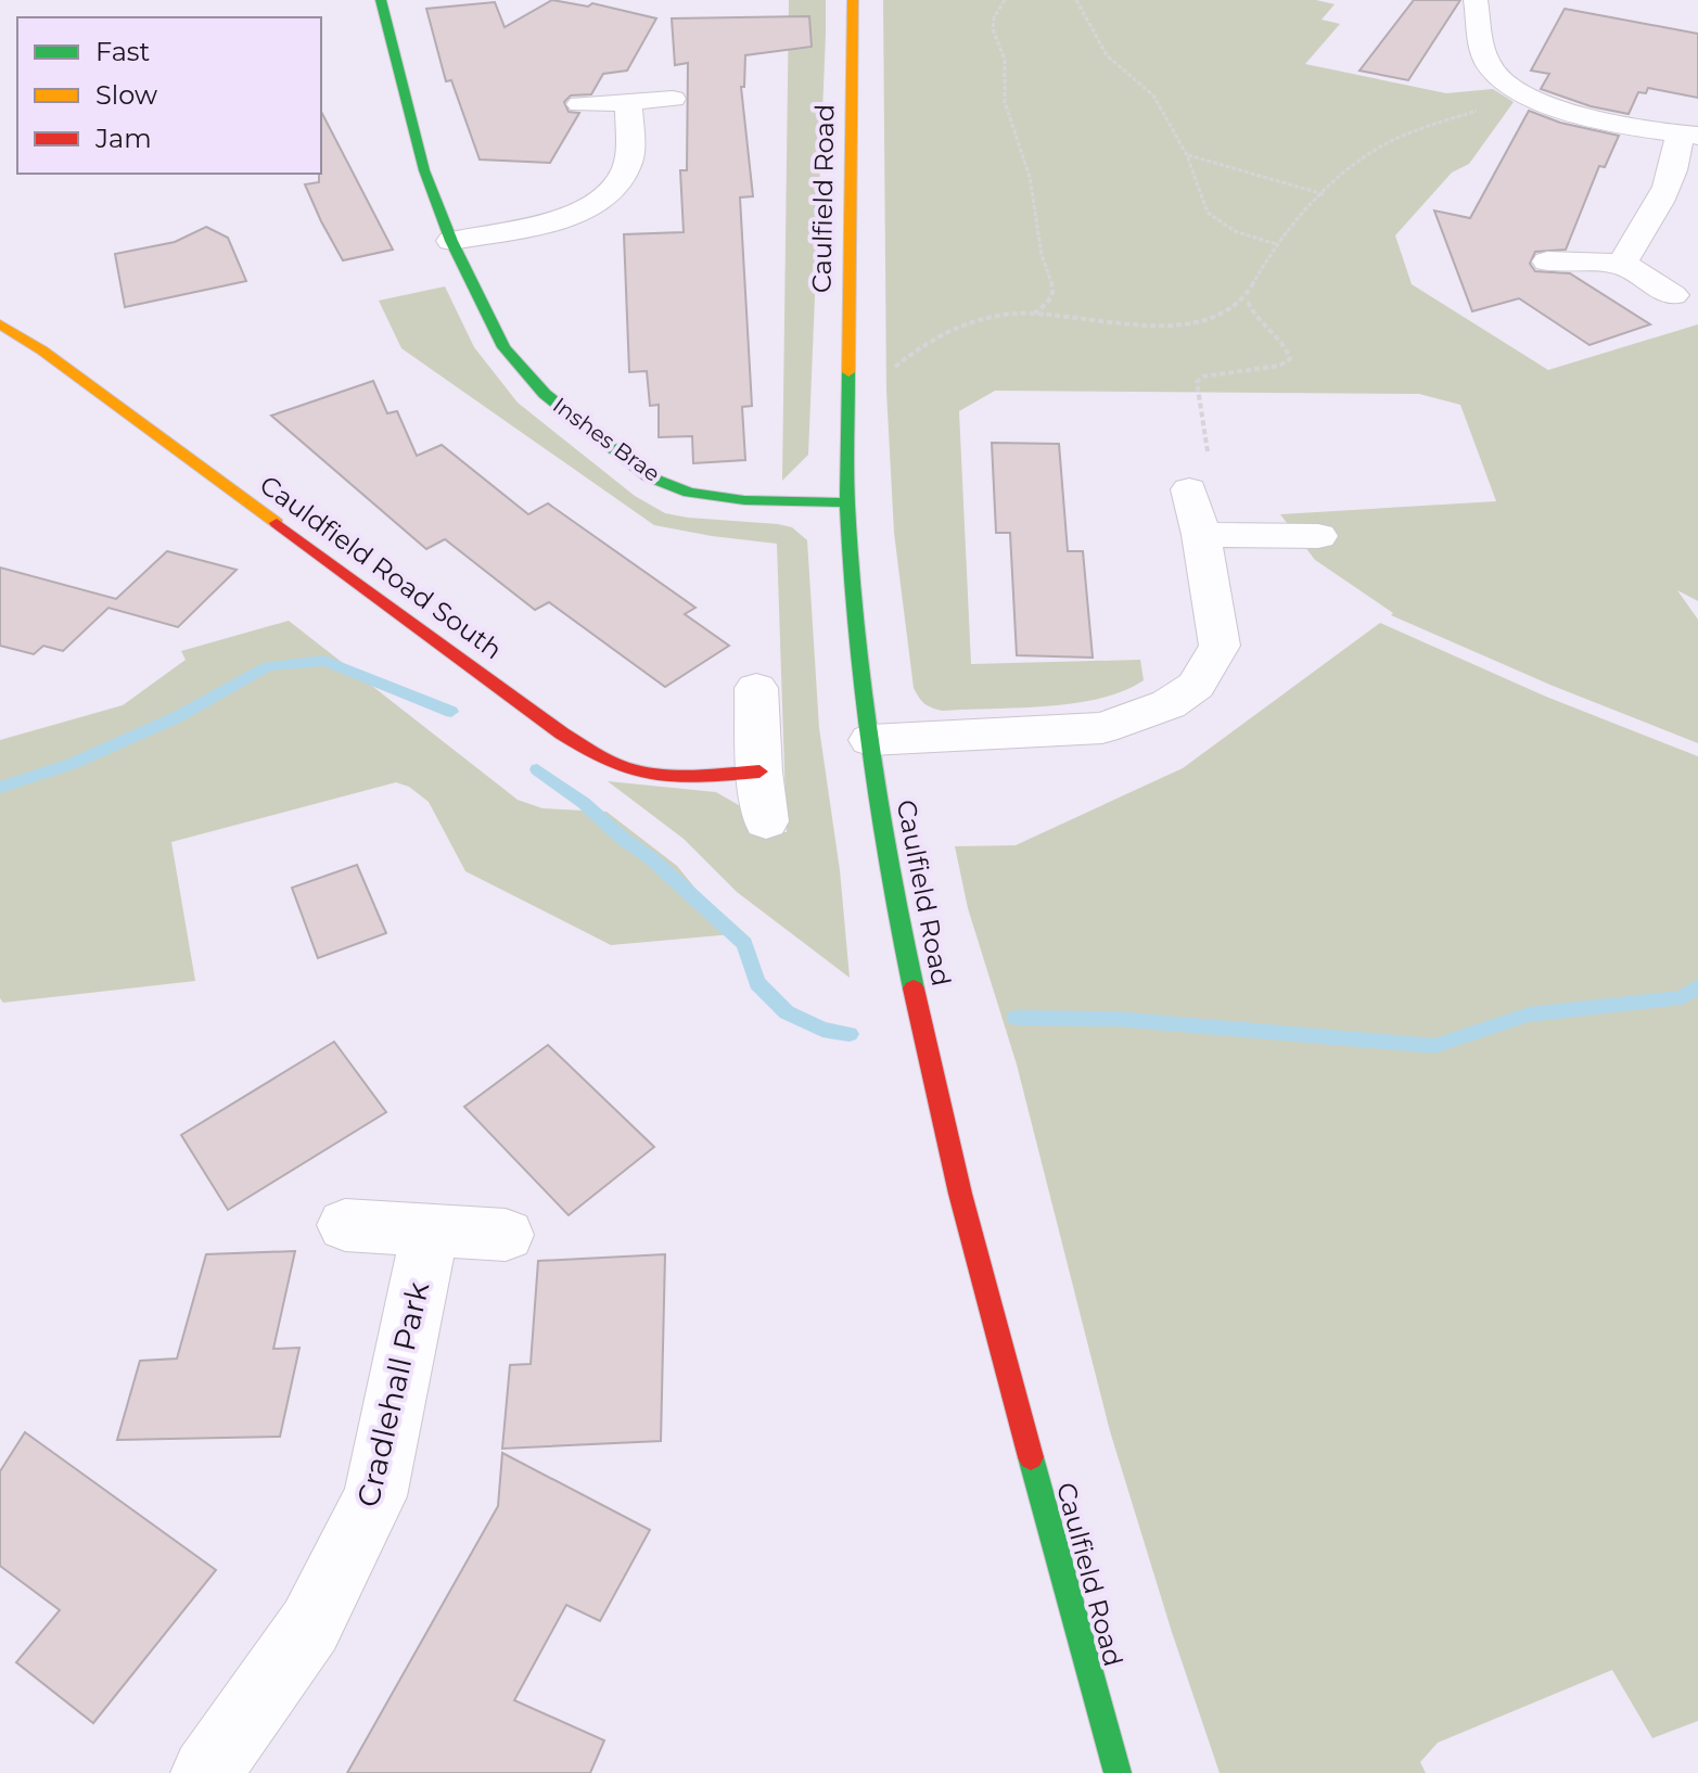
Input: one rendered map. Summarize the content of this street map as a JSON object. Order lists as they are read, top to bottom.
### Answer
{
  "streets": {
    "street": [
      "Caulfield Road",
      "Inshes Brae",
      "Cauldfield Road South",
      "Cradlehall Park"
    ]
  },
  "crossings": [
    ["Caulfield Road", "Inshes Brae"]
  ],
  "legend": ["Fast", "Slow", "Jam"]
}
